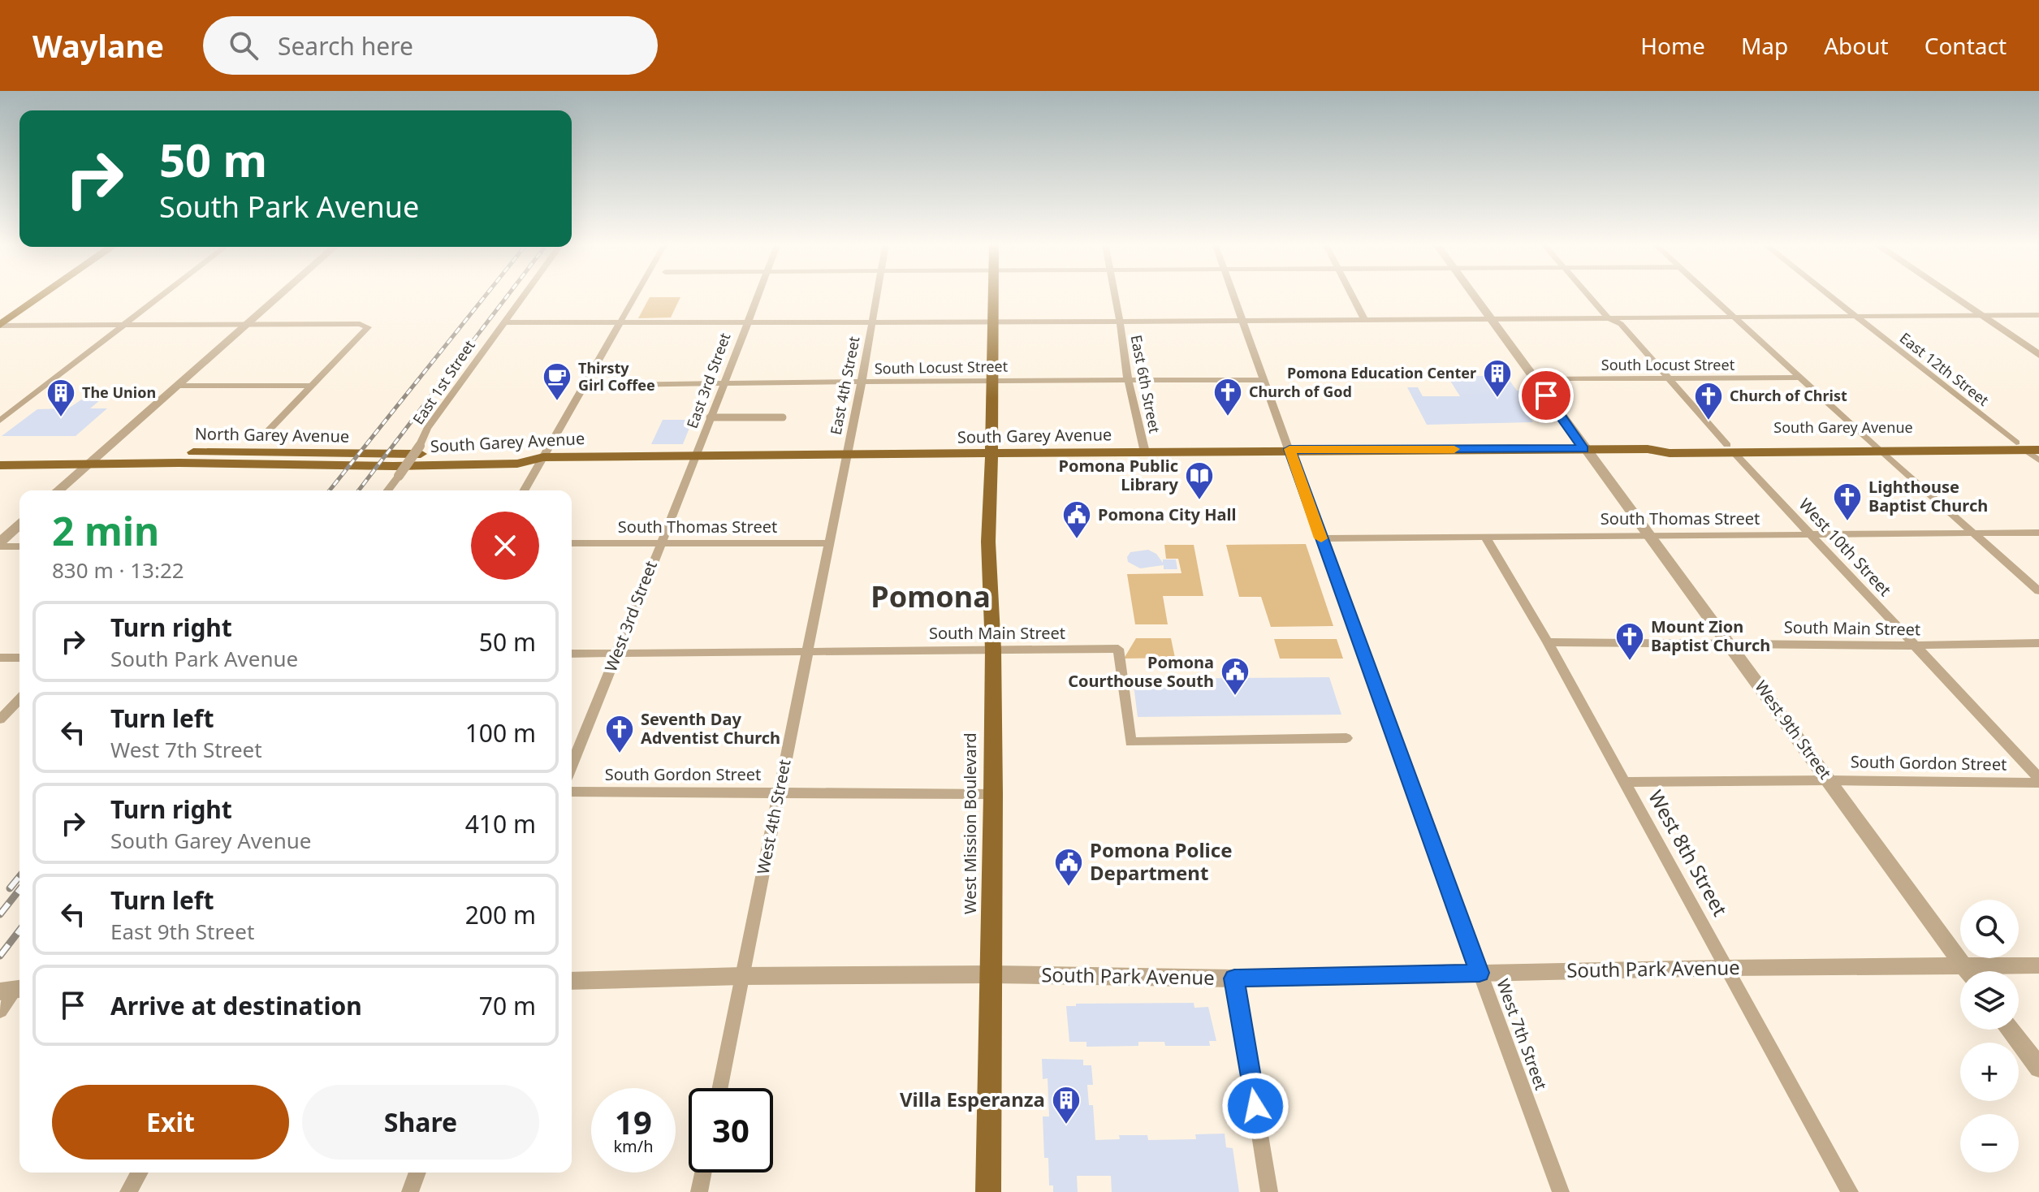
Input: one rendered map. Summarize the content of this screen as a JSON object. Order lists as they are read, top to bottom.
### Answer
{
  "streets": {
    "main road": ["South Garey Avenue", "North Garey Avenue", "West Mission Boulevard"],
    "street": [
      "South Locust Street",
      "East 12th Street",
      "East 3rd Street",
      "East 1st Street",
      "East 6th Street",
      "East 4th Street",
      "South Thomas Street",
      "West 10th Street",
      "West 3rd Street",
      "South Main Street",
      "West 9th Street",
      "South Gordon Street",
      "West 4th Street",
      "West 8th Street",
      "South Park Avenue",
      "West 7th Street"
    ]
  },
  "crossings": [
    ["South Locust Street", "East 3rd Street"],
    ["South Locust Street", "East 6th Street"],
    ["South Locust Street", "East 4th Street"],
    ["South Locust Street", "West 10th Street"],
    ["South Locust Street", "West 9th Street"],
    ["South Locust Street", "West Mission Boulevard"],
    ["South Locust Street", "West 7th Street"],
    ["East 12th Street", "South Garey Avenue"],
    ["East 3rd Street", "South Garey Avenue"],
    ["East 3rd Street", "West 3rd Street"],
    ["East 6th Street", "South Garey Avenue"],
    ["East 4th Street", "South Garey Avenue"],
    ["East 4th Street", "West 4th Street"],
    ["South Garey Avenue", "North Garey Avenue"],
    ["South Garey Avenue", "West 10th Street"],
    ["South Garey Avenue", "West 3rd Street"],
    ["South Garey Avenue", "West 9th Street"],
    ["South Garey Avenue", "West 4th Street"],
    ["South Garey Avenue", "West Mission Boulevard"],
    ["South Garey Avenue", "West 7th Street"],
    ["South Thomas Street", "West 10th Street"],
    ["South Thomas Street", "West 3rd Street"],
    ["South Thomas Street", "West 9th Street"],
    ["South Thomas Street", "West 4th Street"],
    ["South Thomas Street", "West 8th Street"],
    ["South Thomas Street", "West 7th Street"],
    ["West 10th Street", "South Main Street"],
    ["West 10th Street", "South Gordon Street"],
    ["West 3rd Street", "South Main Street"],
    ["South Main Street", "West 9th Street"],
    ["South Main Street", "West 4th Street"],
    ["South Main Street", "West Mission Boulevard"],
    ["South Main Street", "West 8th Street"],
    ["West 9th Street", "South Gordon Street"],
    ["South Gordon Street", "West 4th Street"],
    ["South Gordon Street", "West Mission Boulevard"],
    ["South Gordon Street", "West 8th Street"],
    ["West 4th Street", "South Park Avenue"],
    ["West Mission Boulevard", "South Park Avenue"],
    ["West 8th Street", "South Park Avenue"],
    ["South Park Avenue", "West 7th Street"]
  ],
  "districts": ["Pomona"],
  "places": {
    "building": ["Pomona Education Center", "The Union", "Villa Esperanza"],
    "cafe": ["Thirsty Girl Coffee"],
    "church": [
      "Church of God",
      "Church of Christ",
      "Lighthouse Baptist Church",
      "Mount Zion Baptist Church",
      "Seventh Day Adventist Church"
    ],
    "library": ["Pomona Public Library"],
    "public building": ["Pomona City Hall", "Pomona Courthouse South", "Pomona Police Department"]
  },
  "page": {
    "header": "Waylane",
    "search": "Search here",
    "nav": [
      "Home",
      "Map",
      "About",
      "Contact"
    ],
    "turn": ["50 m", "South Park Avenue"],
    "heading": ["2 min", "830 m · 13:22"],
    "list": [
      {
        "name": "Turn right",
        "note": "South Park Avenue",
        "value": "50 m"
      },
      {
        "name": "Turn left",
        "note": "West 7th Street",
        "value": "100 m"
      },
      {
        "name": "Turn right",
        "note": "South Garey Avenue",
        "value": "410 m"
      },
      {
        "name": "Turn left",
        "note": "East 9th Street",
        "value": "200 m"
      },
      {
        "name": "Arrive at destination",
        "value": "70 m"
      }
    ],
    "map_buttons": ["+", "−"],
    "buttons": ["Exit", "Share"],
    "speed": "19 km/h",
    "limit": "30"
  }
}
